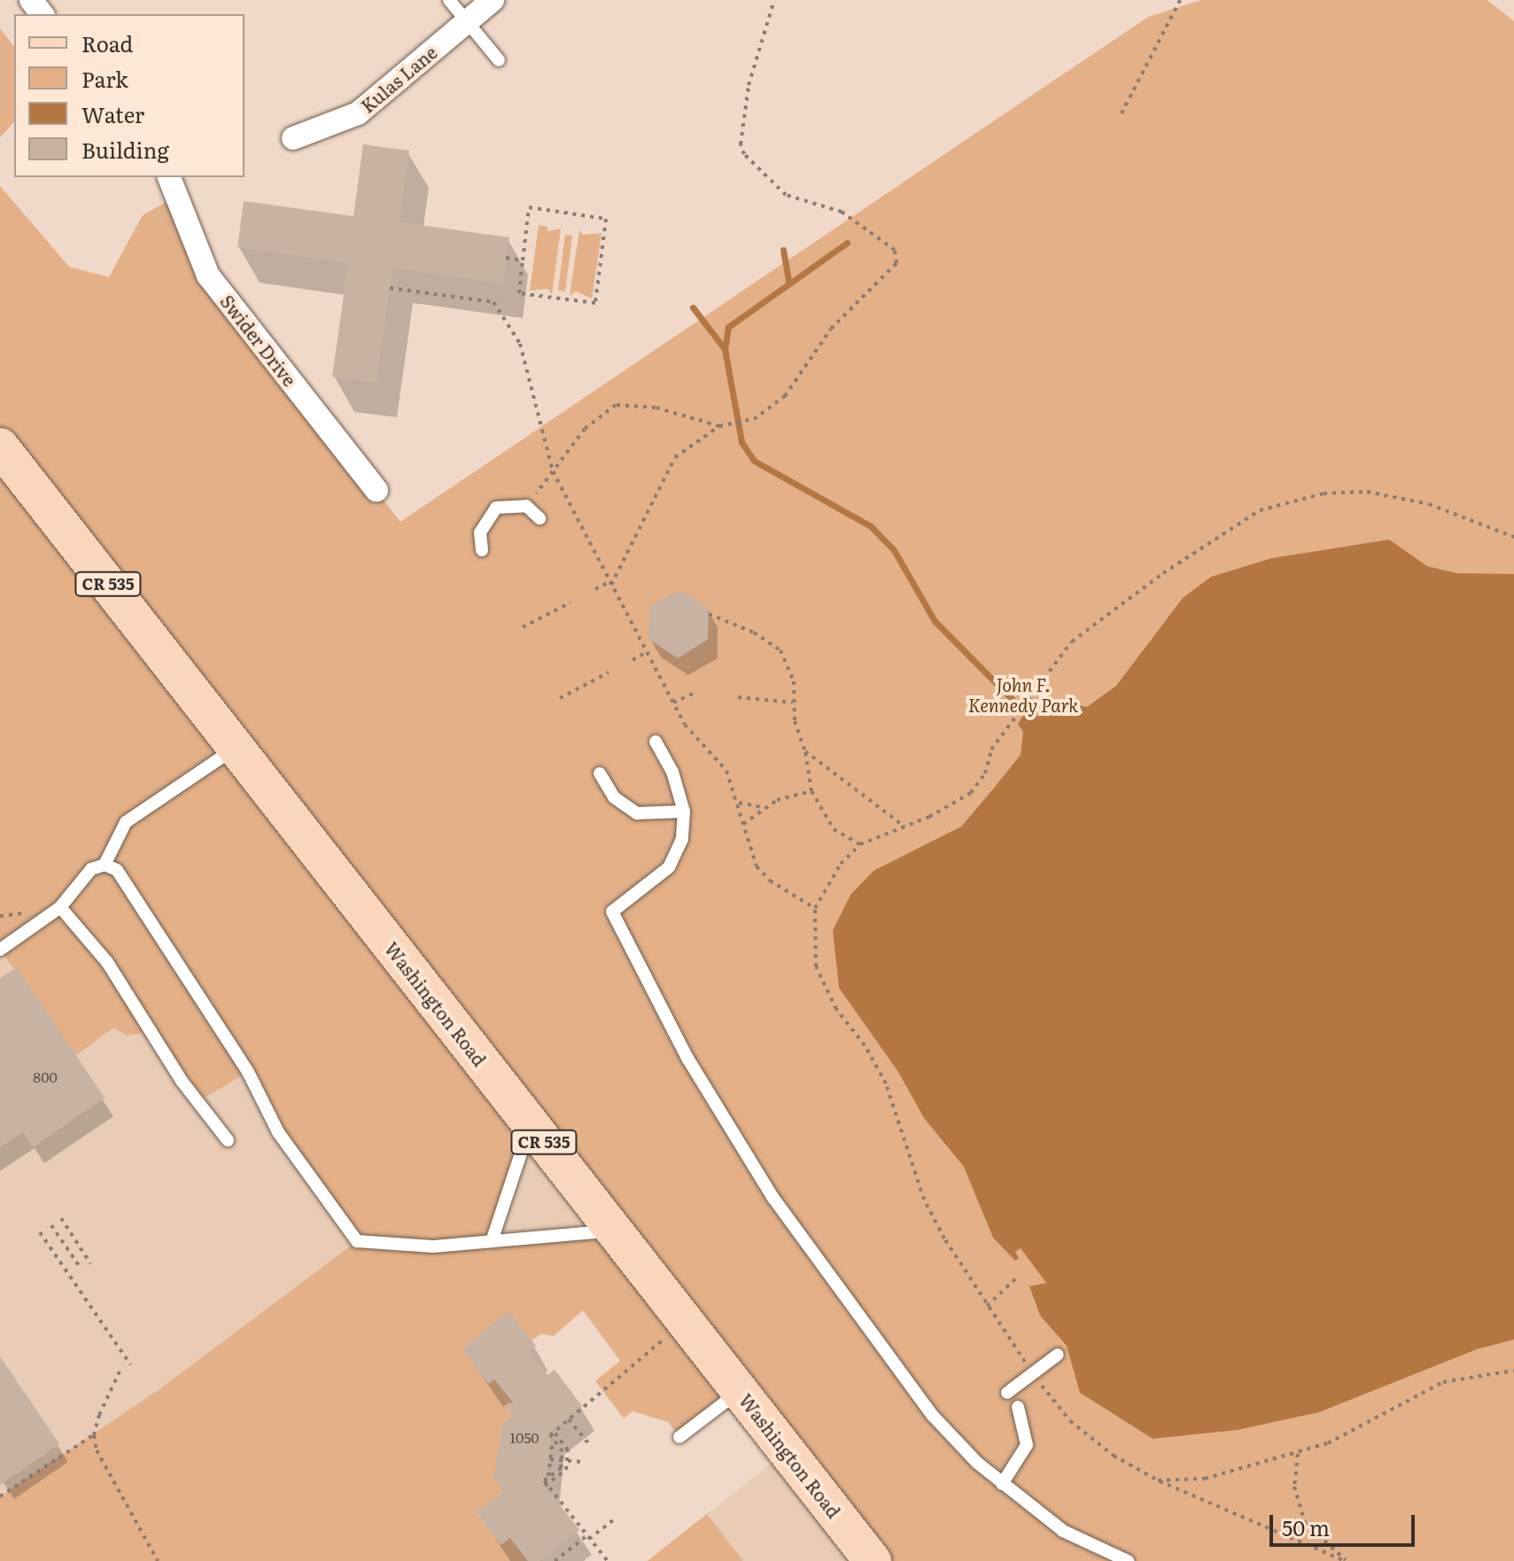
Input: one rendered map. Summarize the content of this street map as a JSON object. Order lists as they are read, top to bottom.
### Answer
{
  "streets": {
    "main road": ["CR 535", "Washington Road"],
    "street": ["Kulas Lane", "Swider Drive"]
  },
  "parks": ["John F. Kennedy Park"],
  "house_numbers": ["800", "1050"],
  "legend": [
    "Road",
    "Park",
    "Water",
    "Building"
  ],
  "scale_bar": "50 m"
}
